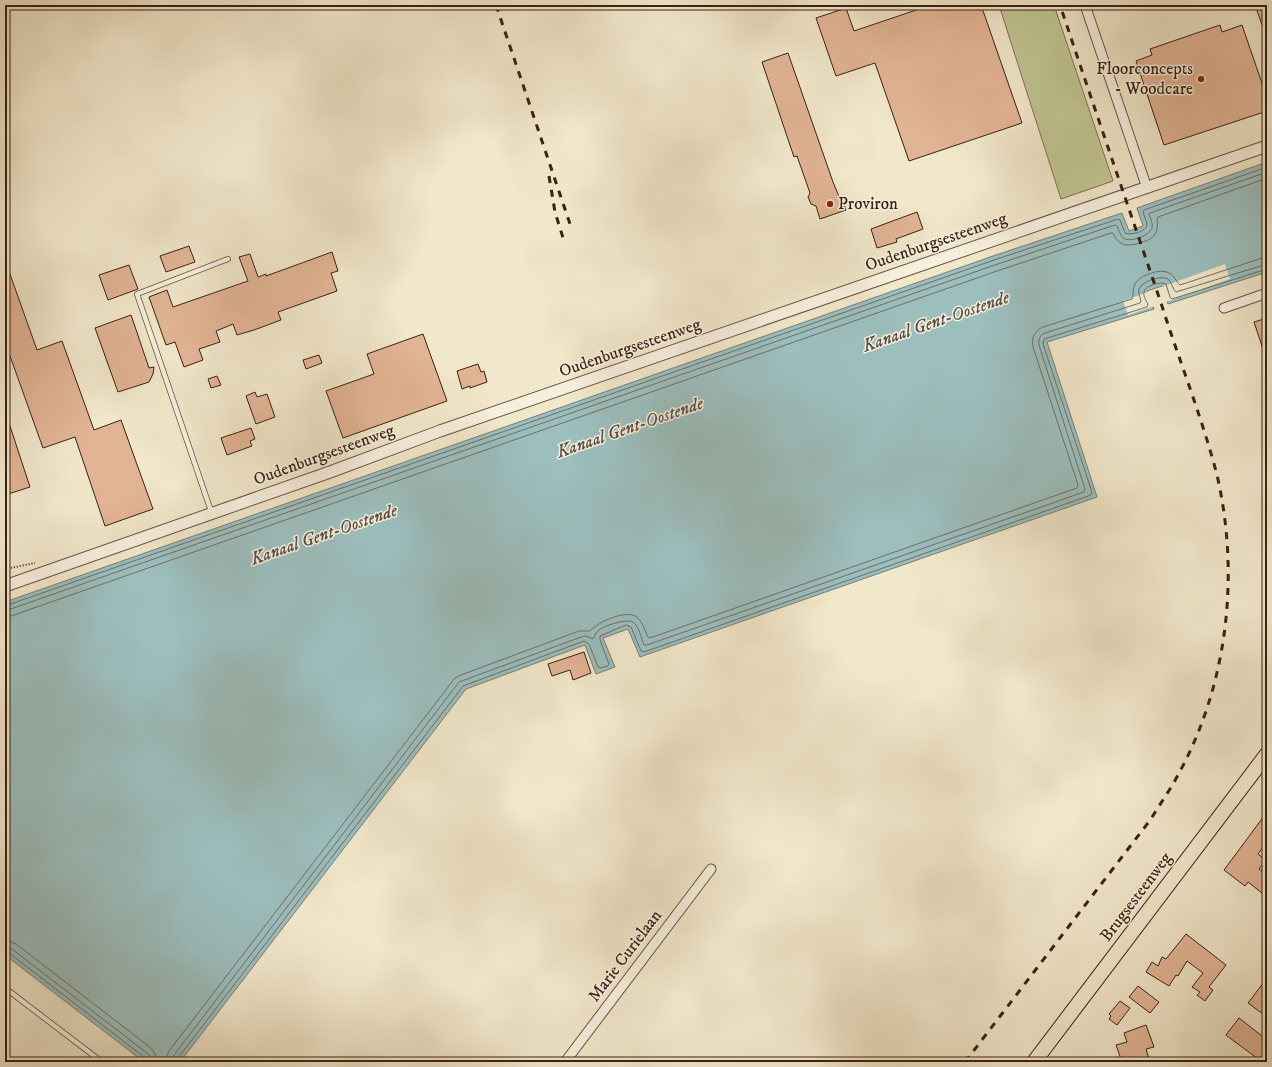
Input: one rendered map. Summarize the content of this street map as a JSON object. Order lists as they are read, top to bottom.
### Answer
{
  "streets": {
    "main road": ["Brugsesteenweg"],
    "street": ["Oudenburgsesteenweg", "Marie Curielaan"]
  },
  "water": ["Kanaal Gent-Oostende"],
  "places": ["Floorconcepts - Woodcare", "Proviron"]
}
